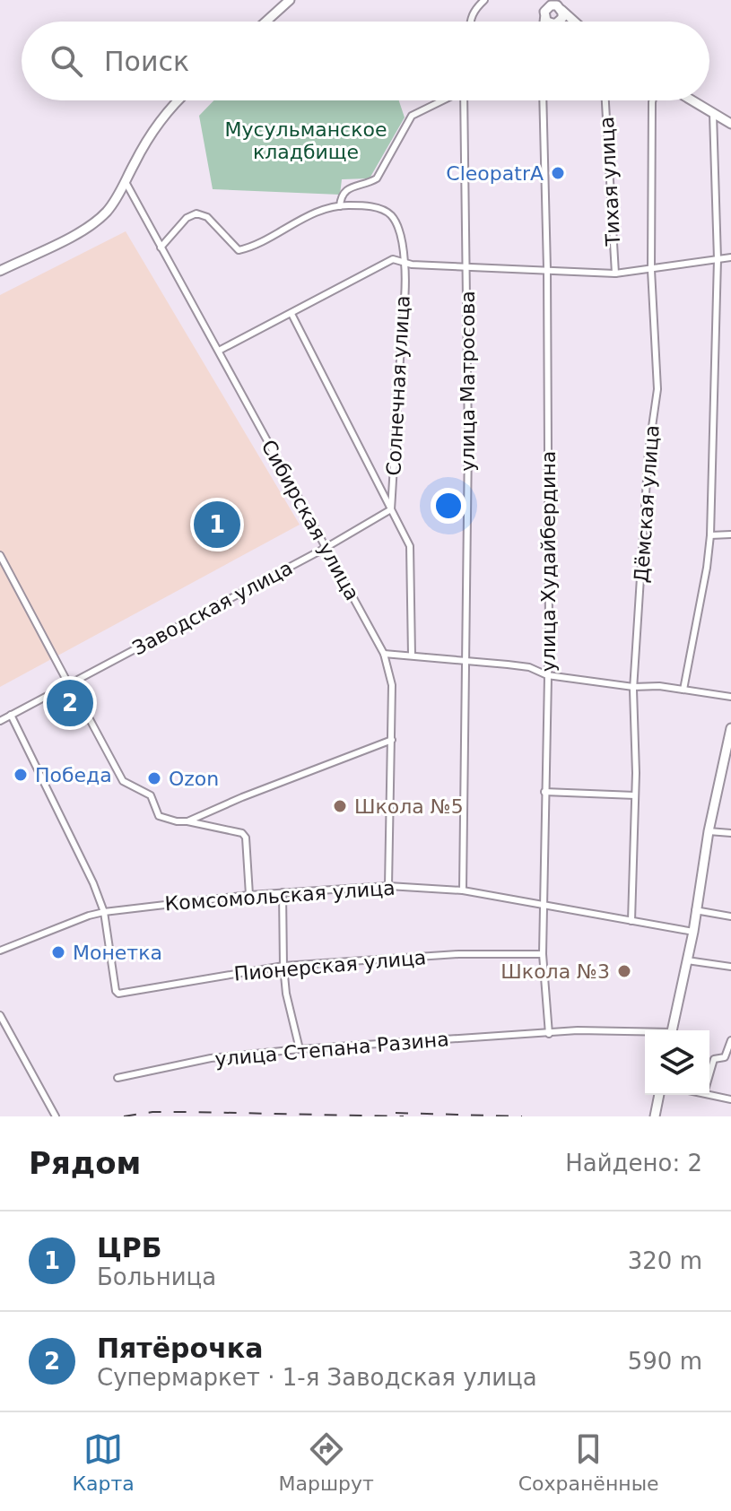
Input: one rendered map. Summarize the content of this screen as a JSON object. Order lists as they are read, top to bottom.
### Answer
{
  "streets": {
    "street": [
      "Тихая улица",
      "улица Матросова",
      "Солнечная улица",
      "Дёмская улица",
      "Сибирская улица",
      "улица Худайбердина",
      "Заводская улица",
      "Комсомольская улица",
      "Пионерская улица",
      "улица Степана Разина"
    ]
  },
  "crossings": [
    ["улица Матросова", "Комсомольская улица"],
    ["Солнечная улица", "Заводская улица"],
    ["Дёмская улица", "Комсомольская улица"],
    ["Сибирская улица", "Заводская улица"],
    ["Сибирская улица", "Комсомольская улица"],
    ["улица Худайбердина", "Комсомольская улица"],
    ["улица Худайбердина", "Пионерская улица"],
    ["улица Худайбердина", "улица Степана Разина"],
    ["Комсомольская улица", "Пионерская улица"]
  ],
  "parks": ["Мусульманское кладбище"],
  "places": [
    "CleopatrA",
    "Победа",
    "Ozon",
    "Школа №5",
    "Монетка",
    "Школа №3"
  ],
  "page": {
    "search": "Поиск",
    "pins": ["1", "2"],
    "heading": ["Рядом", "Найдено: 2"],
    "list": [
      {
        "mark": "1",
        "name": "ЦРБ",
        "note": "Больница",
        "value": "320 m"
      },
      {
        "mark": "2",
        "name": "Пятёрочка",
        "note": "Супермаркет · 1-я Заводская улица",
        "value": "590 m"
      }
    ],
    "nav": ["Карта", "Маршрут", "Сохранённые"]
  }
}
